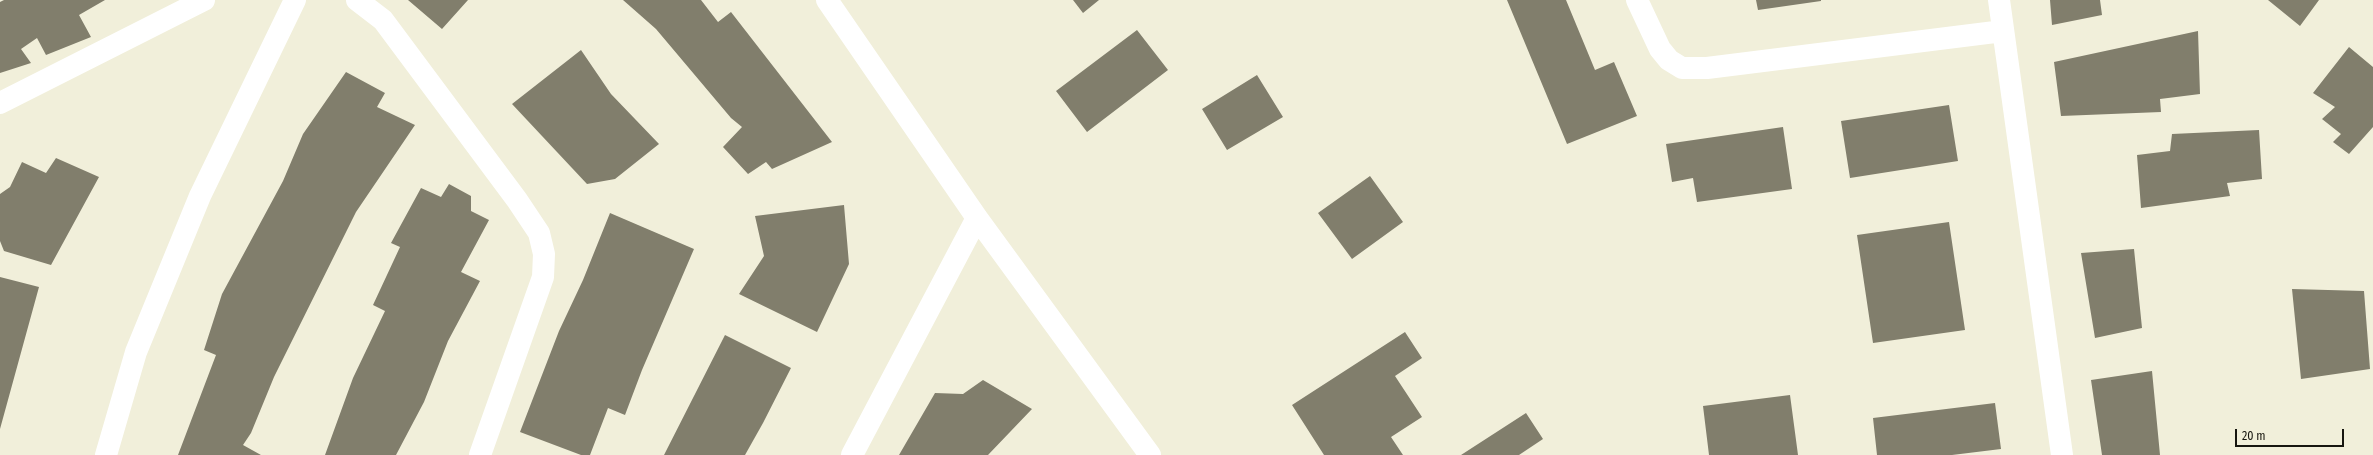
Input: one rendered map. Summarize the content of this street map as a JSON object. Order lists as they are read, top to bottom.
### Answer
{
  "scale_bar": "20 m"
}
